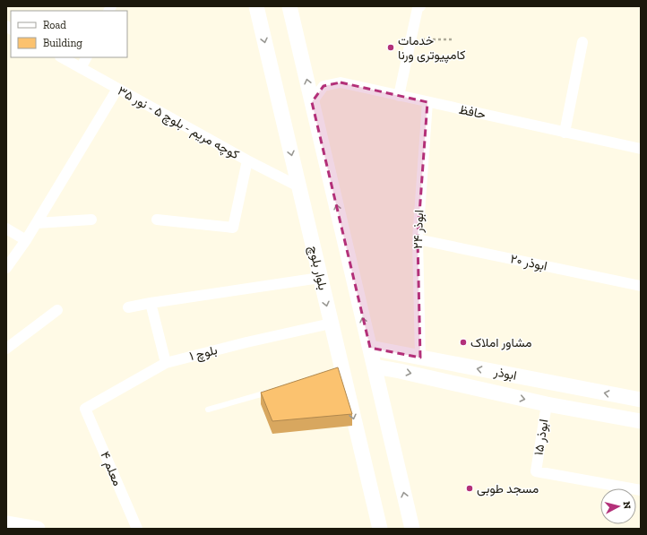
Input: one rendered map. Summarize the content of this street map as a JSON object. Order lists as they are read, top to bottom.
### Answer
{
  "streets": {
    "main road": ["بلوار بلوچ", "ابوذر"],
    "street": [
      "حافظ",
      "کوچه مریم - بلوچ ۵ - نور ۳۵",
      "ابوذر ۲۴",
      "ابوذر ۲۰",
      "بلوچ ۱",
      "ابوذر ۱۵",
      "معلم ۴"
    ]
  },
  "crossings": [
    ["حافظ", "ابوذر ۲۴"],
    ["کوچه مریم - بلوچ ۵ - نور ۳۵", "بلوار بلوچ"],
    ["ابوذر ۲۴", "ابوذر ۲۰"],
    ["ابوذر ۲۴", "ابوذر"],
    ["بلوار بلوچ", "بلوچ ۱"],
    ["بلوچ ۱", "معلم ۴"],
    ["ابوذر", "ابوذر ۱۵"]
  ],
  "places": ["خدمات کامپیوتری ورنا", "مشاور املاک", "مسجد طوبی"],
  "legend": ["Road", "Building"],
  "north": "right"
}
